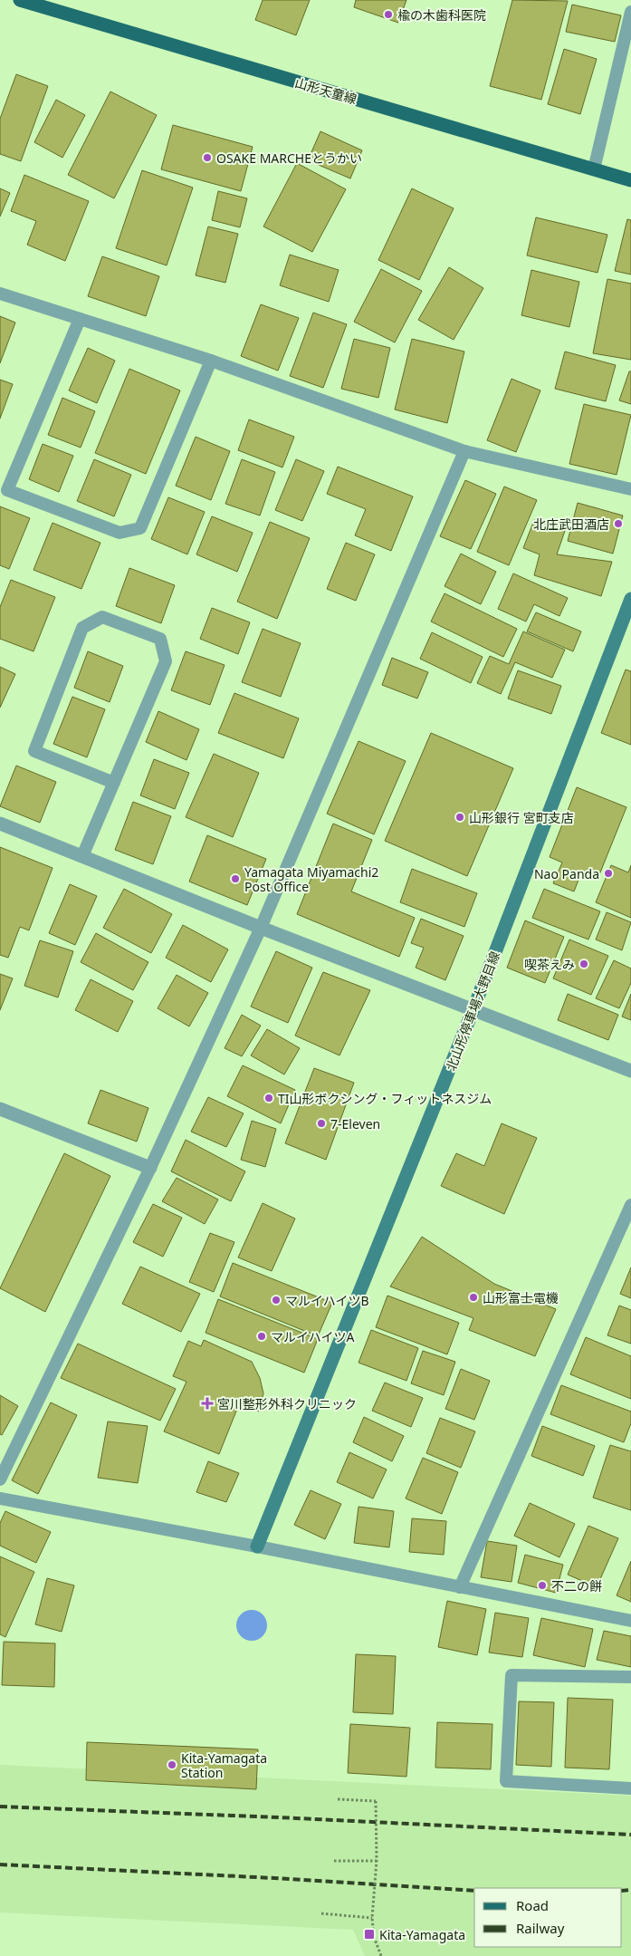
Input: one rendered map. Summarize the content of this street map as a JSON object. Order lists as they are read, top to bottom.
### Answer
{
  "streets": {
    "main road": ["山形天童線", "北山形停車場大野目線"]
  },
  "places": {
    "other": [
      "楡の木歯科医院",
      "OSAKE MARCHEとうかい",
      "北庄武田酒店",
      "山形銀行 宮町支店",
      "Nao Panda",
      "Yamagata Miyamachi2 Post Office",
      "喫茶えみ",
      "TI山形ボクシング・フィットネスジム",
      "7-Eleven",
      "山形富士電機",
      "マルイハイツB",
      "マルイハイツA",
      "不二の餅",
      "Kita-Yamagata Station"
    ],
    "health": ["宮川整形外科クリニック"],
    "transit": ["Kita-Yamagata"]
  },
  "legend": ["Road", "Railway"]
}
